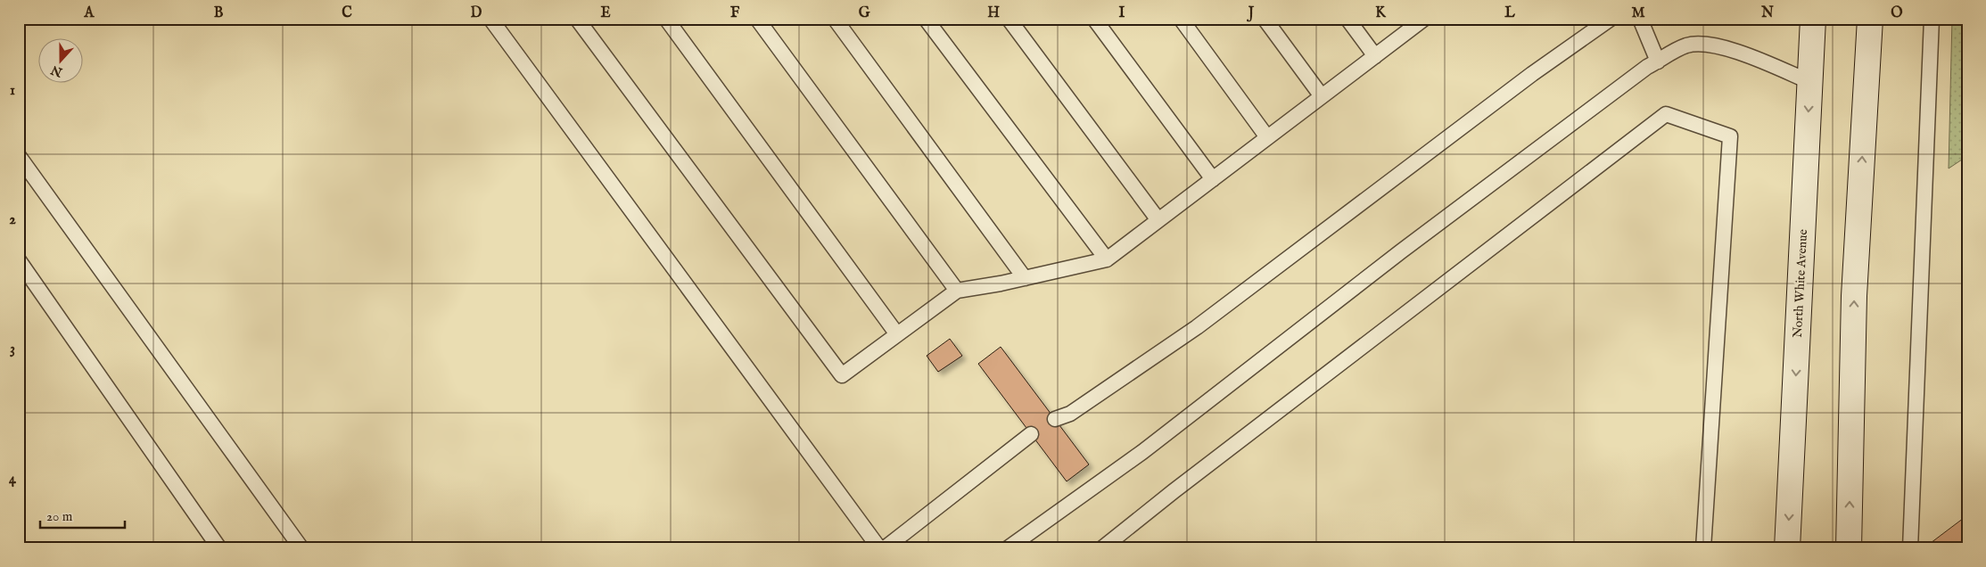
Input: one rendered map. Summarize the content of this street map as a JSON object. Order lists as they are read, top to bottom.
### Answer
{
  "streets": {
    "main road": ["North White Avenue"]
  },
  "scale_bar": "20 m",
  "north": "bottom",
  "grid": {
    "columns": [
      "A",
      "B",
      "C",
      "D",
      "E",
      "F",
      "G",
      "H",
      "I",
      "J",
      "K",
      "L",
      "M",
      "N",
      "O"
    ],
    "rows": [
      "1",
      "2",
      "3",
      "4"
    ]
  }
}
